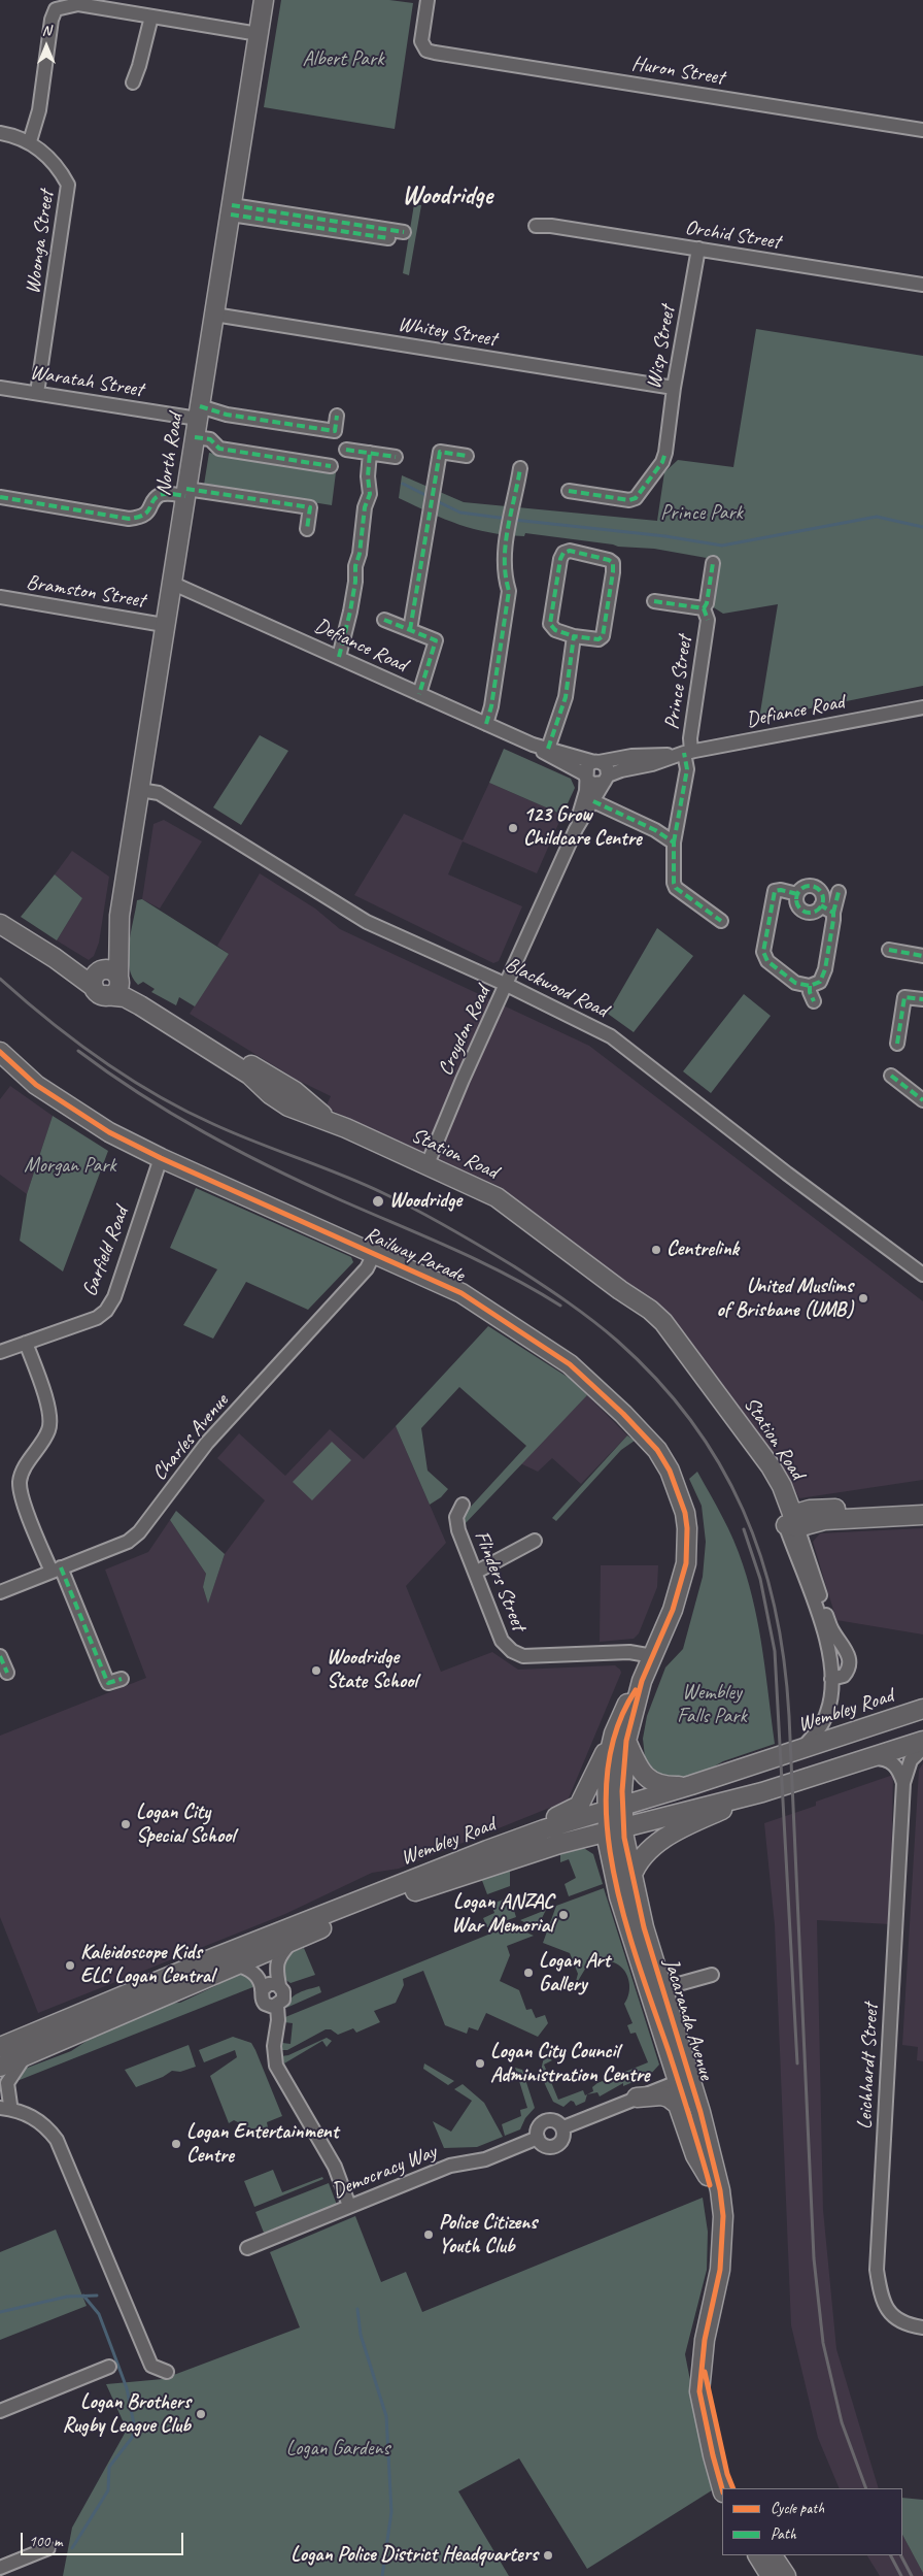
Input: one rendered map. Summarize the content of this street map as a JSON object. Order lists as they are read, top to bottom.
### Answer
{
  "streets": {
    "street": [
      "Huron Street",
      "Orchid Street",
      "Woonga Street",
      "Whitey Street",
      "Wisp Street",
      "Waratah Street",
      "North Road",
      "Bramston Street",
      "Defiance Road",
      "Prince Street",
      "Blackwood Road",
      "Croydon Road",
      "Station Road",
      "Garfield Road",
      "Railway Parade",
      "Charles Avenue",
      "Flinders Street",
      "Wembley Road",
      "Jacaranda Avenue",
      "Leichhardt Street",
      "Democracy Way"
    ]
  },
  "crossings": [
    ["Orchid Street", "Wisp Street"],
    ["Woonga Street", "Waratah Street"],
    ["Whitey Street", "Wisp Street"],
    ["Whitey Street", "North Road"],
    ["Waratah Street", "North Road"],
    ["North Road", "Bramston Street"],
    ["North Road", "Defiance Road"],
    ["North Road", "Blackwood Road"],
    ["North Road", "Station Road"],
    ["Defiance Road", "Prince Street"],
    ["Defiance Road", "Croydon Road"],
    ["Blackwood Road", "Croydon Road"],
    ["Croydon Road", "Station Road"],
    ["Station Road", "Wembley Road"],
    ["Garfield Road", "Railway Parade"],
    ["Railway Parade", "Charles Avenue"],
    ["Railway Parade", "Flinders Street"],
    ["Railway Parade", "Wembley Road"],
    ["Railway Parade", "Jacaranda Avenue"],
    ["Wembley Road", "Jacaranda Avenue"]
  ],
  "districts": ["Woodridge"],
  "parks": [
    "Albert Park",
    "Prince Park",
    "Morgan Park",
    "Wembley Falls Park",
    "Logan Gardens"
  ],
  "places": [
    "123 Grow Childcare Centre",
    "Woodridge",
    "Centrelink",
    "United Muslims of Brisbane (UMB)",
    "Woodridge State School",
    "Logan City Special School",
    "Logan ANZAC War Memorial",
    "Kaleidoscope Kids ELC Logan Central",
    "Logan Art Gallery",
    "Logan City Council Administration Centre",
    "Logan Entertainment Centre",
    "Police Citizens Youth Club",
    "Logan Brothers Rugby League Club",
    "Logan Police District Headquarters"
  ],
  "legend": ["Cycle path", "Path"],
  "scale_bar": "100 m",
  "north": "top"
}
